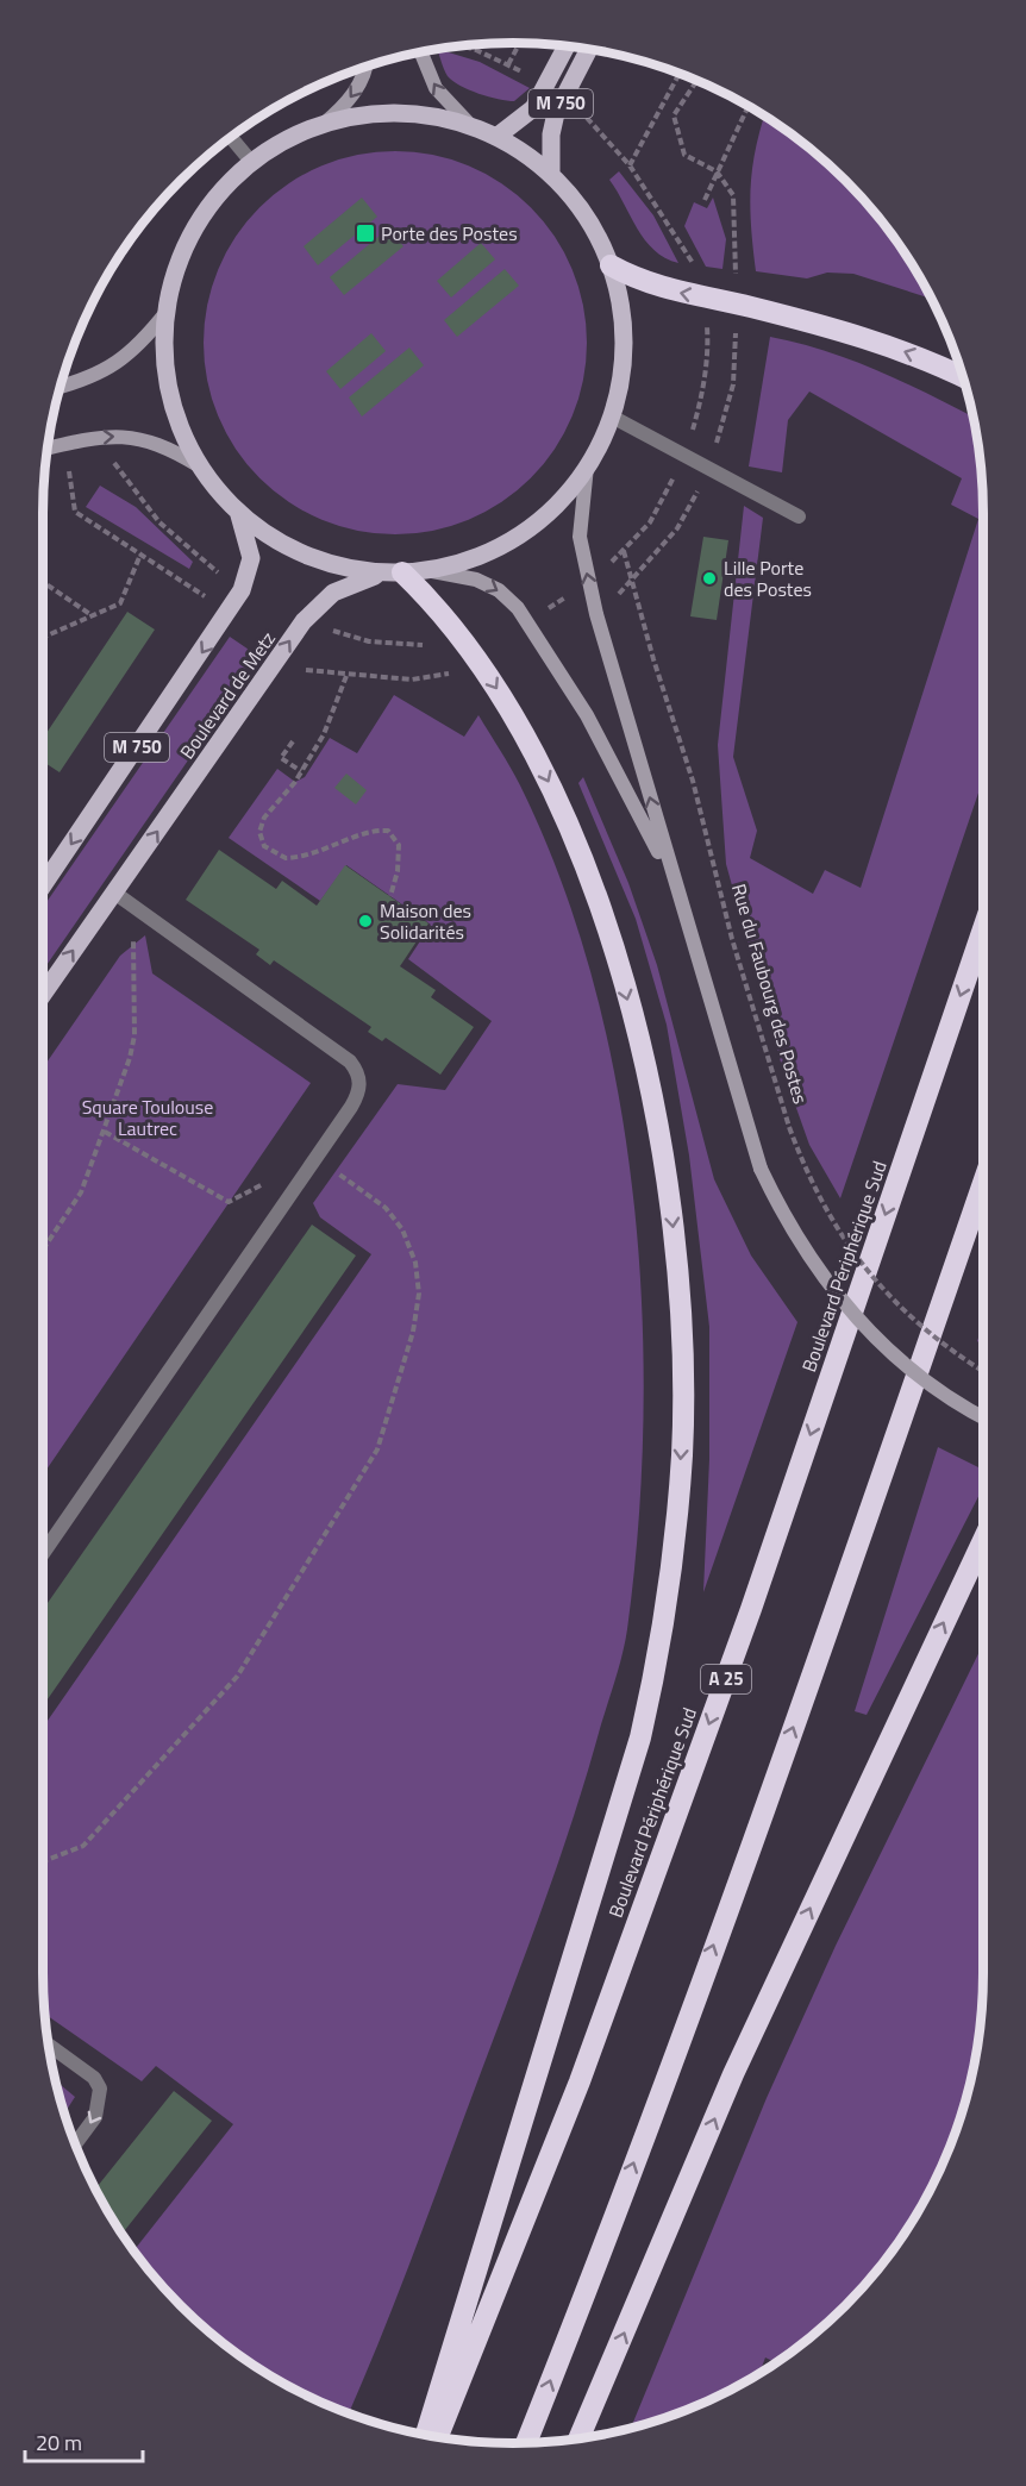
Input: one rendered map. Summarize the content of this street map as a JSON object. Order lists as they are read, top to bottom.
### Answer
{
  "streets": {
    "highway": ["Boulevard Périphérique Sud", "A 25"],
    "main road": ["M 750", "Boulevard de Metz"],
    "path": ["Rue du Faubourg des Postes"]
  },
  "parks": ["Square Toulouse Lautrec"],
  "places": {
    "transit": ["Porte des Postes"],
    "other": ["Lille Porte des Postes", "Maison des Solidarités"]
  },
  "scale_bar": "20 m"
}
